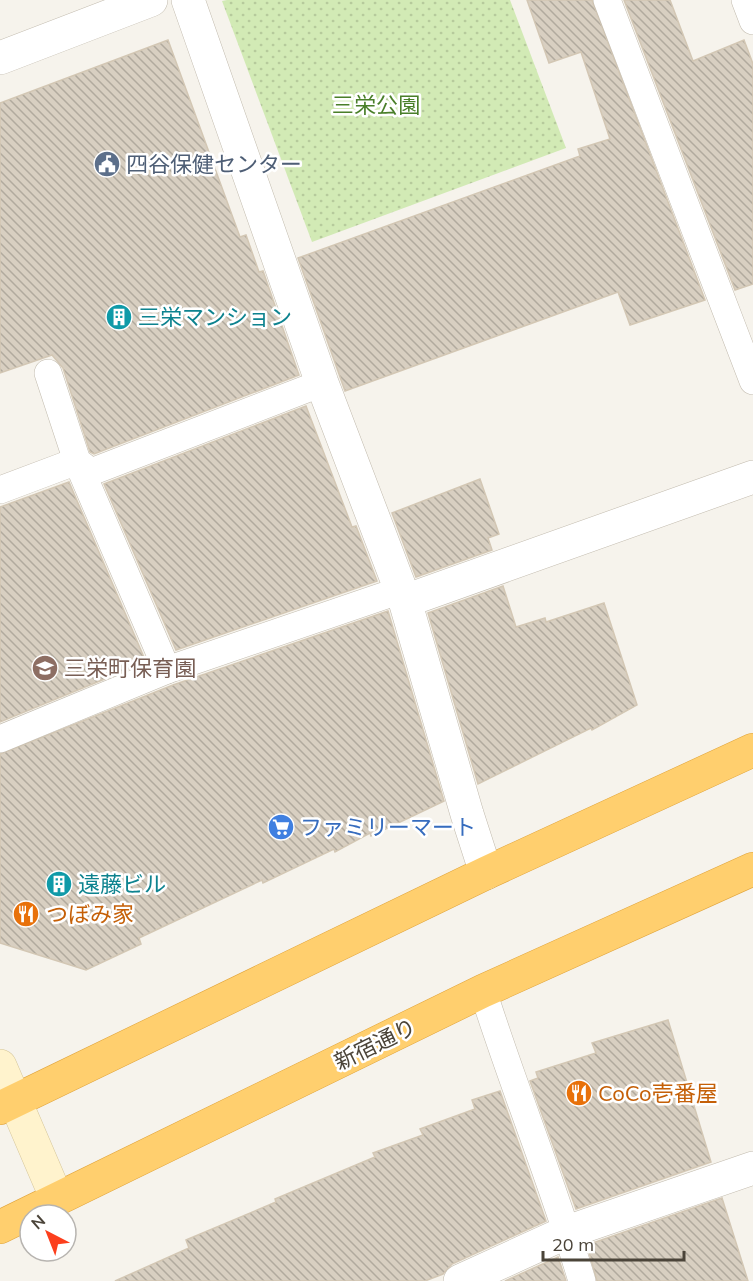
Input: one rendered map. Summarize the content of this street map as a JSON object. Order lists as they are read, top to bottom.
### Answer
{
  "streets": {
    "highway": ["新宿通り"]
  },
  "parks": ["三栄公園"],
  "places": {
    "public building": ["四谷保健センター"],
    "building": ["三栄マンション", "遠藤ビル"],
    "school or university": ["三栄町保育園"],
    "supermarket": ["ファミリーマート"],
    "restaurant": ["つぼみ家", "CoCo壱番屋"]
  },
  "scale_bar": "20 m",
  "north": "top left"
}
